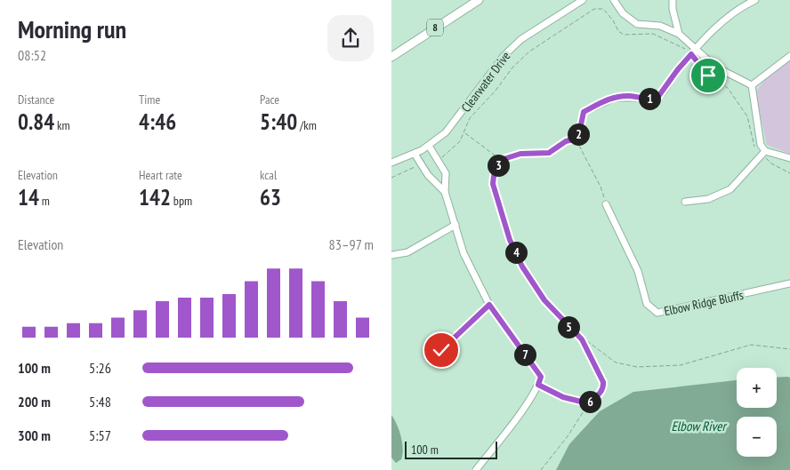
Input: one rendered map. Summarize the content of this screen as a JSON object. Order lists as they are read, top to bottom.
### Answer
{
  "streets": {
    "main road": ["8"],
    "street": ["Clearwater Drive", "Elbow Ridge Bluffs"]
  },
  "water": ["Elbow River"],
  "scale_bar": "100 m",
  "page": {
    "heading": ["Morning run", "08:52"],
    "stats": [
      ["Distance", "0.84 km"],
      ["Time", "4:46"],
      ["Pace", "5:40 /km"],
      ["Elevation", "14 m"],
      ["Heart rate", "142 bpm"],
      ["kcal", "63"]
    ],
    "pins": [
      "1",
      "2",
      "3",
      "4",
      "5",
      "7",
      "6"
    ],
    "chart": ["Elevation", "83–97 m"],
    "list": [
      {
        "name": "100 m",
        "note": "5:26"
      },
      {
        "name": "200 m",
        "note": "5:48"
      },
      {
        "name": "300 m",
        "note": "5:57"
      }
    ],
    "map_buttons": ["+", "−"],
    "scale": "100 m"
  }
}
